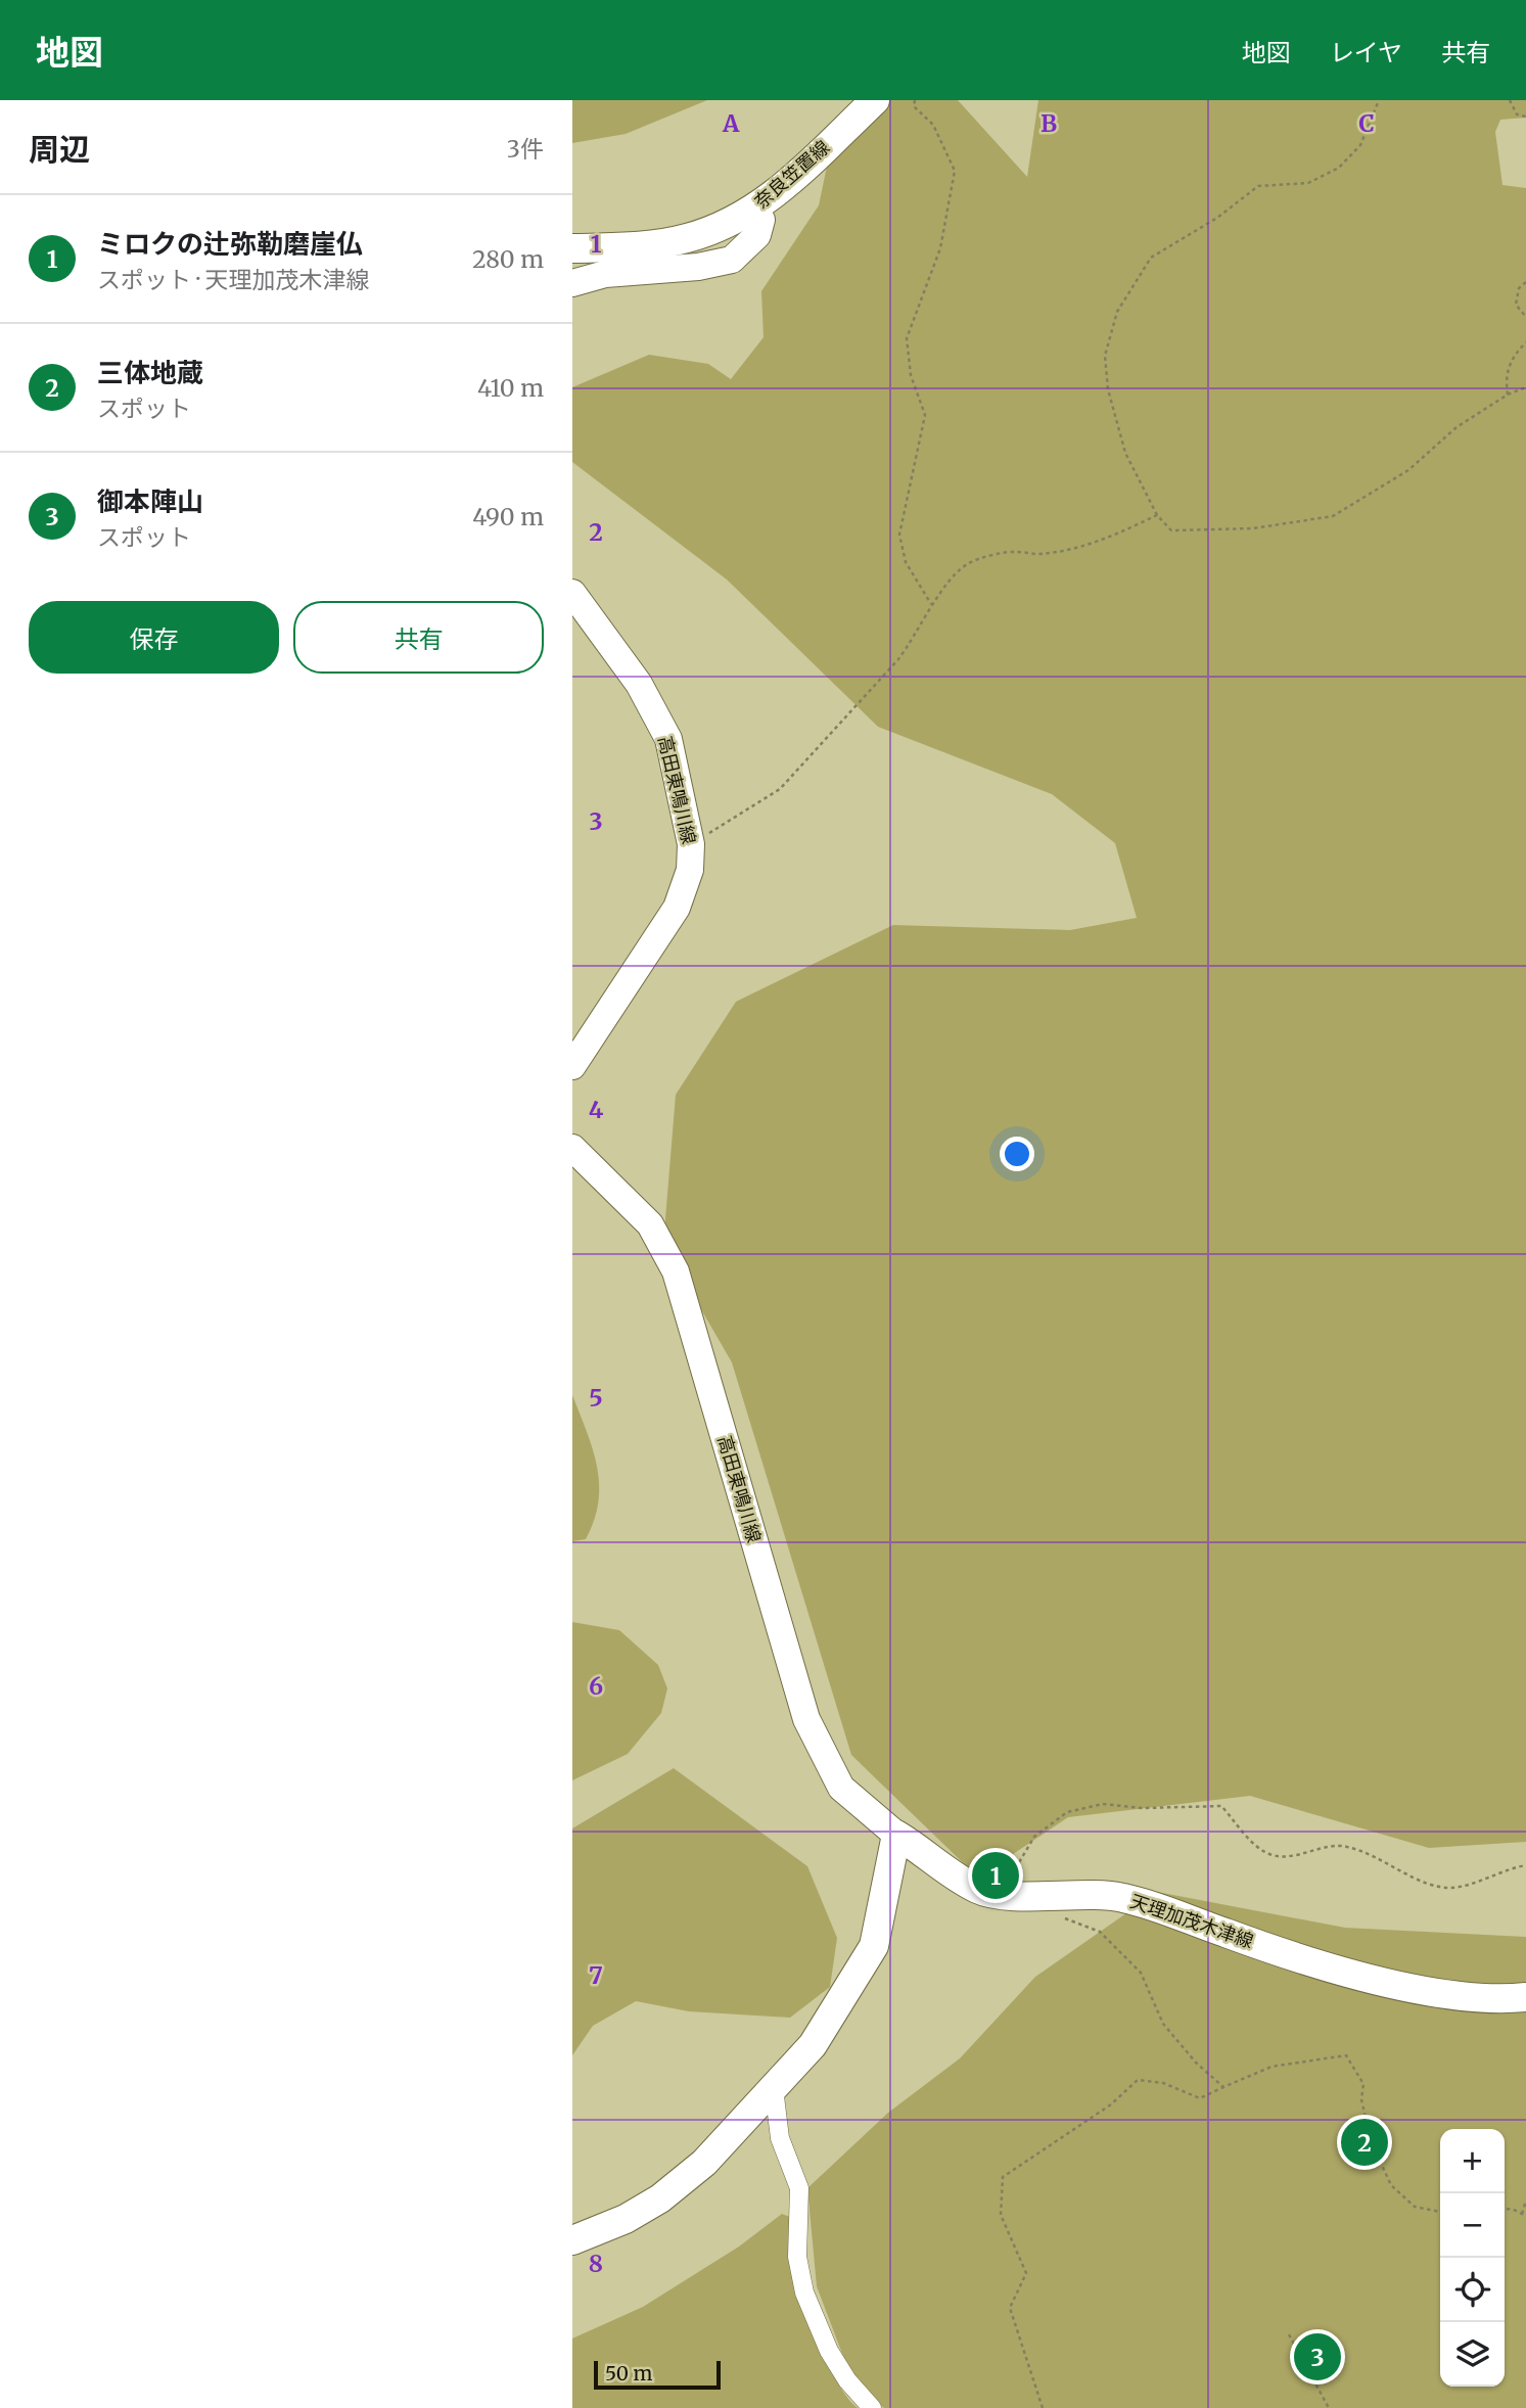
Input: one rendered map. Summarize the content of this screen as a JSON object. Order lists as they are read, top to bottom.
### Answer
{
  "streets": {
    "main road": ["奈良笠置線", "高田東鳴川線", "天理加茂木津線"]
  },
  "crossings": [
    ["高田東鳴川線", "天理加茂木津線"]
  ],
  "scale_bar": "50 m",
  "page": {
    "header": "地図",
    "nav": ["地図", "レイヤ", "共有"],
    "heading": ["周辺", "3件"],
    "list": [
      {
        "mark": "1",
        "name": "ミロクの辻弥勒磨崖仏",
        "note": "スポット · 天理加茂木津線",
        "value": "280 m"
      },
      {
        "mark": "2",
        "name": "三体地蔵",
        "note": "スポット",
        "value": "410 m"
      },
      {
        "mark": "3",
        "name": "御本陣山",
        "note": "スポット",
        "value": "490 m"
      }
    ],
    "buttons": ["保存", "共有"],
    "pins": ["1", "2", "3"],
    "map_buttons": ["+", "−"],
    "scale": "50 m"
  },
  "grid": {
    "columns": ["A", "B", "C"],
    "rows": [
      "1",
      "2",
      "3",
      "4",
      "5",
      "6",
      "7",
      "8"
    ]
  }
}
